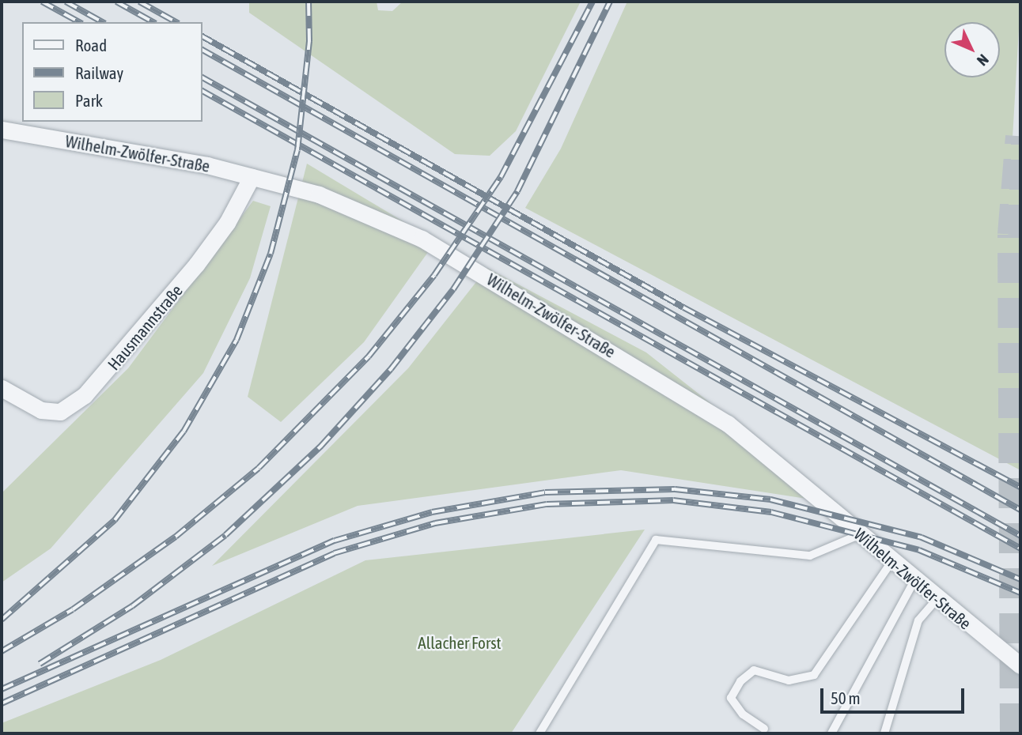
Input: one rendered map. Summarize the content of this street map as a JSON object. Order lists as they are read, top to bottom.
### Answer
{
  "streets": {
    "street": ["Wilhelm-Zwölfer-Straße", "Hausmannstraße"]
  },
  "crossings": [
    ["Wilhelm-Zwölfer-Straße", "Hausmannstraße"]
  ],
  "parks": ["Allacher Forst"],
  "legend": ["Road", "Railway", "Park"],
  "scale_bar": "50 m",
  "north": "bottom right"
}
